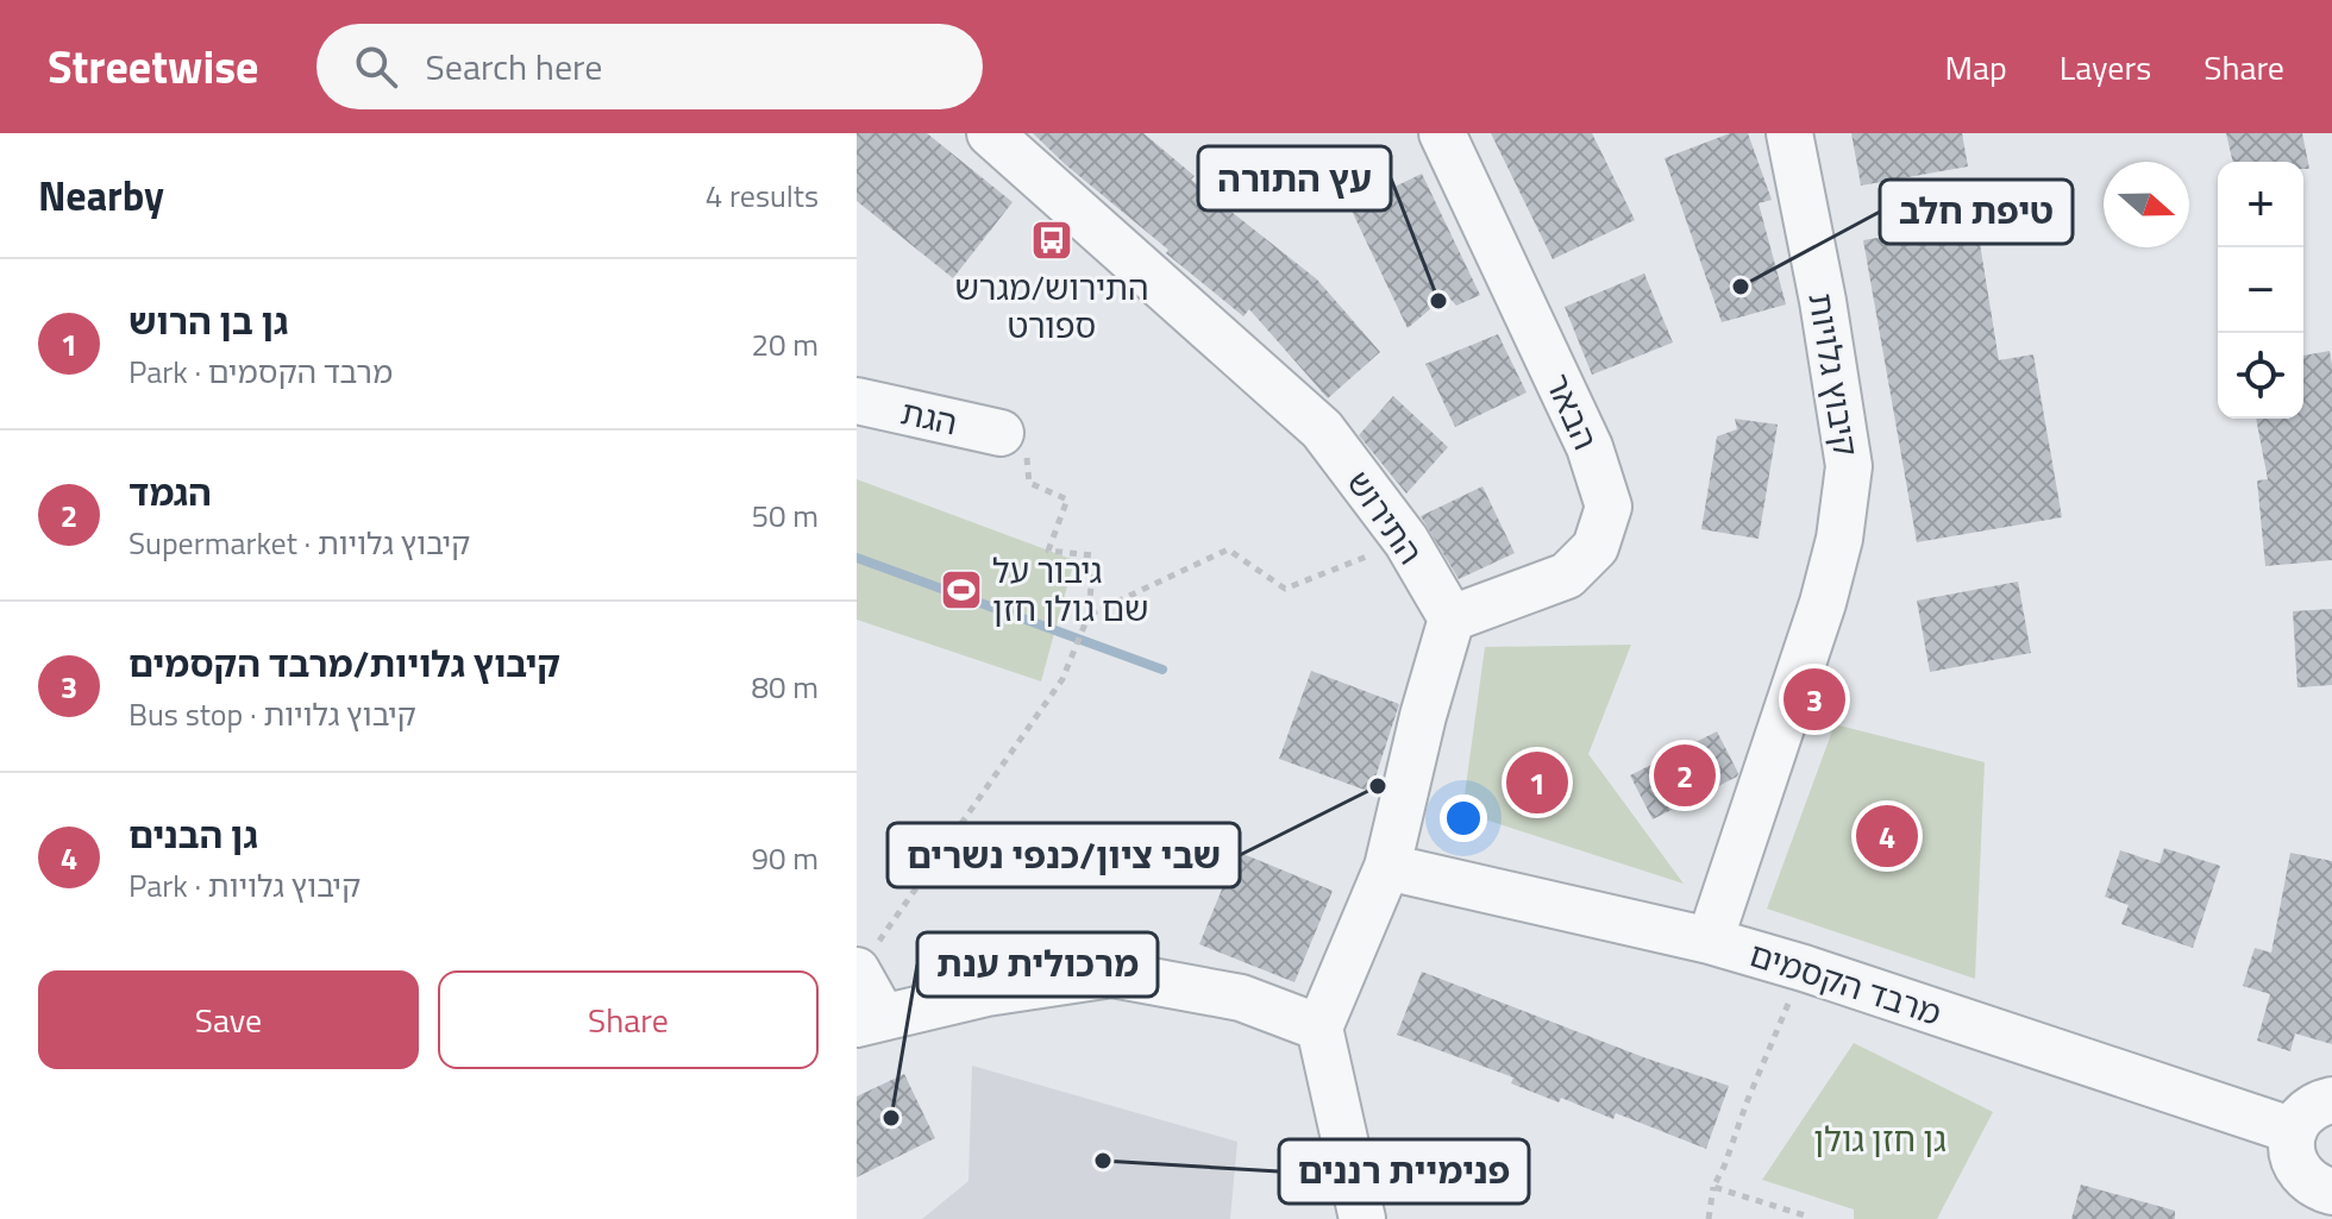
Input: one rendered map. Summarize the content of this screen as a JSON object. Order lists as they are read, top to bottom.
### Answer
{
  "streets": {
    "street": [
      "קיבוץ גלויות",
      "הבאר",
      "הגת",
      "התירוש",
      "מרבד הקסמים"
    ]
  },
  "crossings": [
    ["קיבוץ גלויות", "מרבד הקסמים"],
    ["הבאר", "התירוש"]
  ],
  "parks": ["גן חזן גולן"],
  "places": {
    "bus stop": ["התירוש/מגרש ספורט"],
    "other": [
      "טיפת חלב",
      "עץ התורה",
      "שבי ציון/כנפי נשרים",
      "מרכולית ענת",
      "פנימיית רננים"
    ],
    "sports": ["גיבור על שם גולן חזן"]
  },
  "north": "right",
  "page": {
    "header": "Streetwise",
    "search": "Search here",
    "nav": ["Map", "Layers", "Share"],
    "heading": ["Nearby", "4 results"],
    "map_buttons": ["+", "−"],
    "list": [
      {
        "mark": "1",
        "name": "גן בן הרוש",
        "note": "Park · מרבד הקסמים",
        "value": "20 m"
      },
      {
        "mark": "2",
        "name": "הגמד",
        "note": "Supermarket · קיבוץ גלויות",
        "value": "50 m"
      },
      {
        "mark": "3",
        "name": "קיבוץ גלויות/מרבד הקסמים",
        "note": "Bus stop · קיבוץ גלויות",
        "value": "80 m"
      },
      {
        "mark": "4",
        "name": "גן הבנים",
        "note": "Park · קיבוץ גלויות",
        "value": "90 m"
      }
    ],
    "pins": [
      "3",
      "2",
      "1",
      "4"
    ],
    "buttons": ["Save", "Share"]
  }
}
